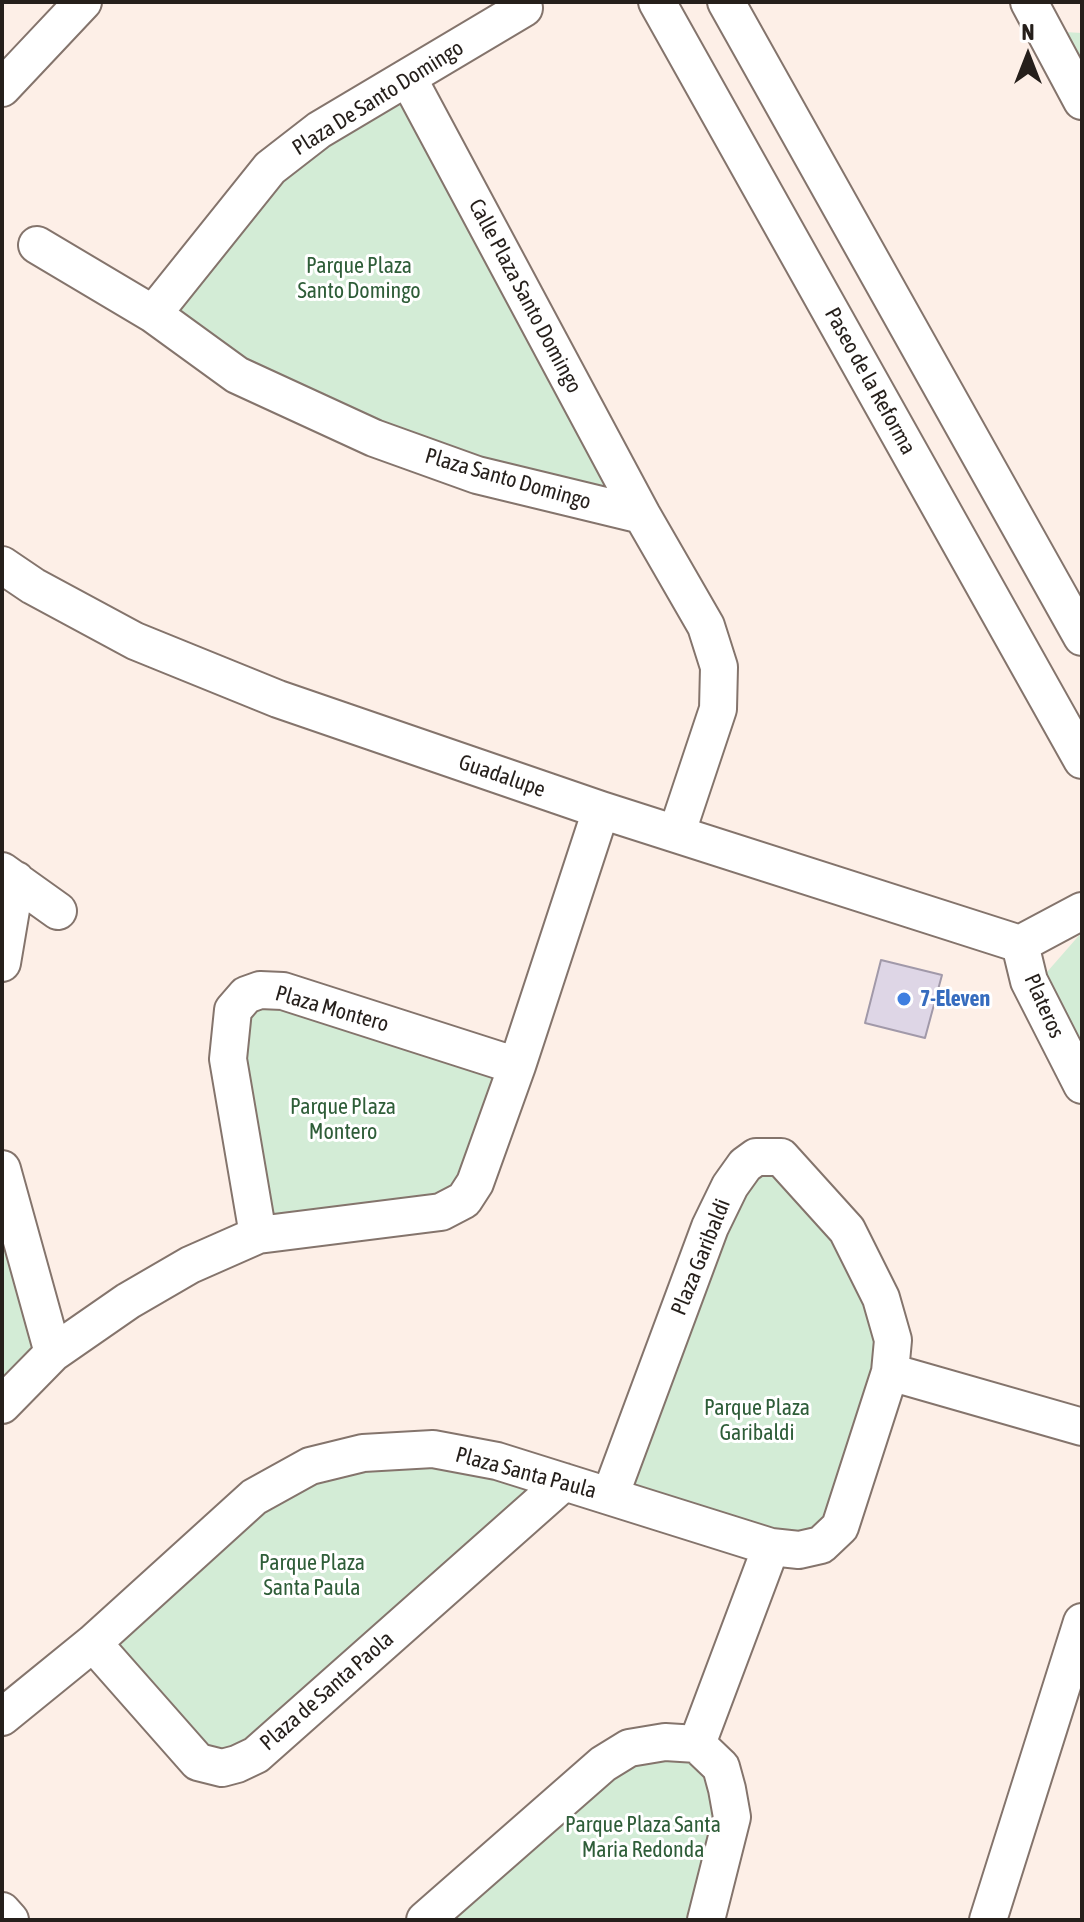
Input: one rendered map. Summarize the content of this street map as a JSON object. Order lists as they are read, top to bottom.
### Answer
{
  "streets": {
    "street": [
      "Plaza De Santo Domingo",
      "Calle Plaza Santo Domingo",
      "Paseo de la Reforma",
      "Plaza Santo Domingo",
      "Guadalupe",
      "Plateros",
      "Plaza Montero",
      "Plaza Garibaldi",
      "Plaza Santa Paula",
      "Plaza de Santa Paola"
    ]
  },
  "crossings": [
    ["Plaza De Santo Domingo", "Calle Plaza Santo Domingo"],
    ["Plaza De Santo Domingo", "Plaza Santo Domingo"],
    ["Calle Plaza Santo Domingo", "Plaza Santo Domingo"],
    ["Guadalupe", "Plateros"],
    ["Plaza Garibaldi", "Plaza Santa Paula"],
    ["Plaza Santa Paula", "Plaza de Santa Paola"]
  ],
  "parks": [
    "Parque Plaza Santo Domingo",
    "Parque Plaza Montero",
    "Parque Plaza Garibaldi",
    "Parque Plaza Santa Paula",
    "Parque Plaza Santa Maria Redonda"
  ],
  "places": ["7-Eleven"],
  "north": "top"
}
